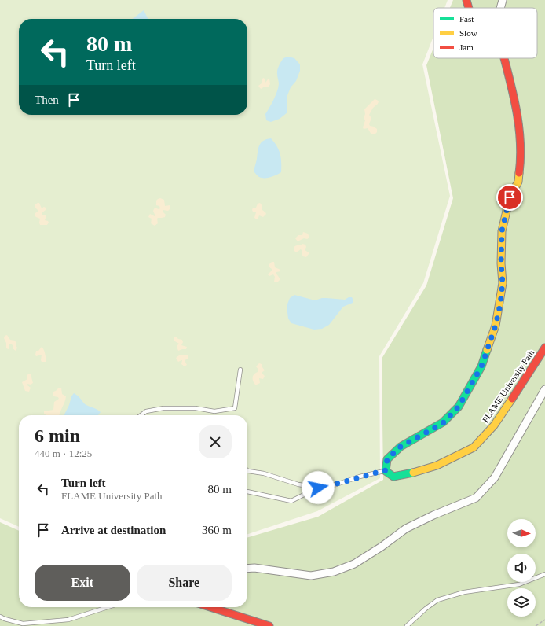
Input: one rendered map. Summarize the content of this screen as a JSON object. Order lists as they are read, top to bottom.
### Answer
{
  "streets": {
    "street": ["FLAME University Path"]
  },
  "legend": ["Fast", "Slow", "Jam"],
  "north": "right",
  "page": {
    "turn": ["80 m", "Turn left"],
    "then": "Then",
    "heading": ["6 min", "440 m · 12:25"],
    "list": [
      {
        "name": "Turn left",
        "note": "FLAME University Path",
        "value": "80 m"
      },
      {
        "name": "Arrive at destination",
        "value": "360 m"
      }
    ],
    "buttons": ["Exit", "Share"]
  }
}
